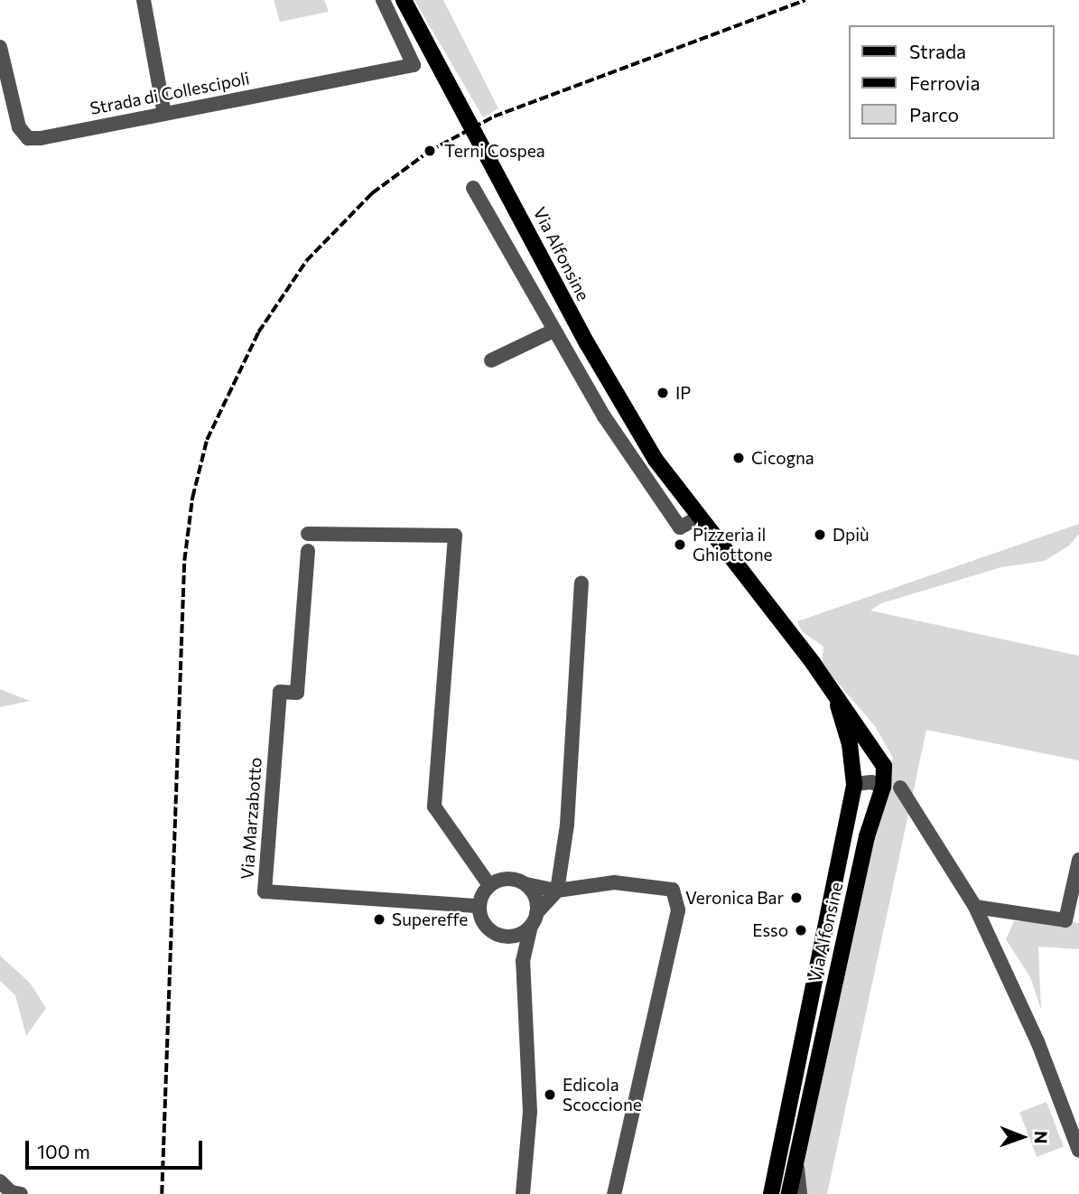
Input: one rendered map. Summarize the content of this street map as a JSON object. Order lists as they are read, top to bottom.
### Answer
{
  "streets": {
    "main road": ["Via Alfonsine"],
    "street": ["Strada di Collescipoli", "Via Marzabotto"]
  },
  "places": [
    "Terni Cospea",
    "IP",
    "Cicogna",
    "Dpiù",
    "Pizzeria il Ghiottone",
    "Veronica Bar",
    "Supereffe",
    "Esso",
    "Edicola Scoccione"
  ],
  "legend": ["Strada", "Ferrovia", "Parco"],
  "scale_bar": "100 m",
  "north": "right"
}
